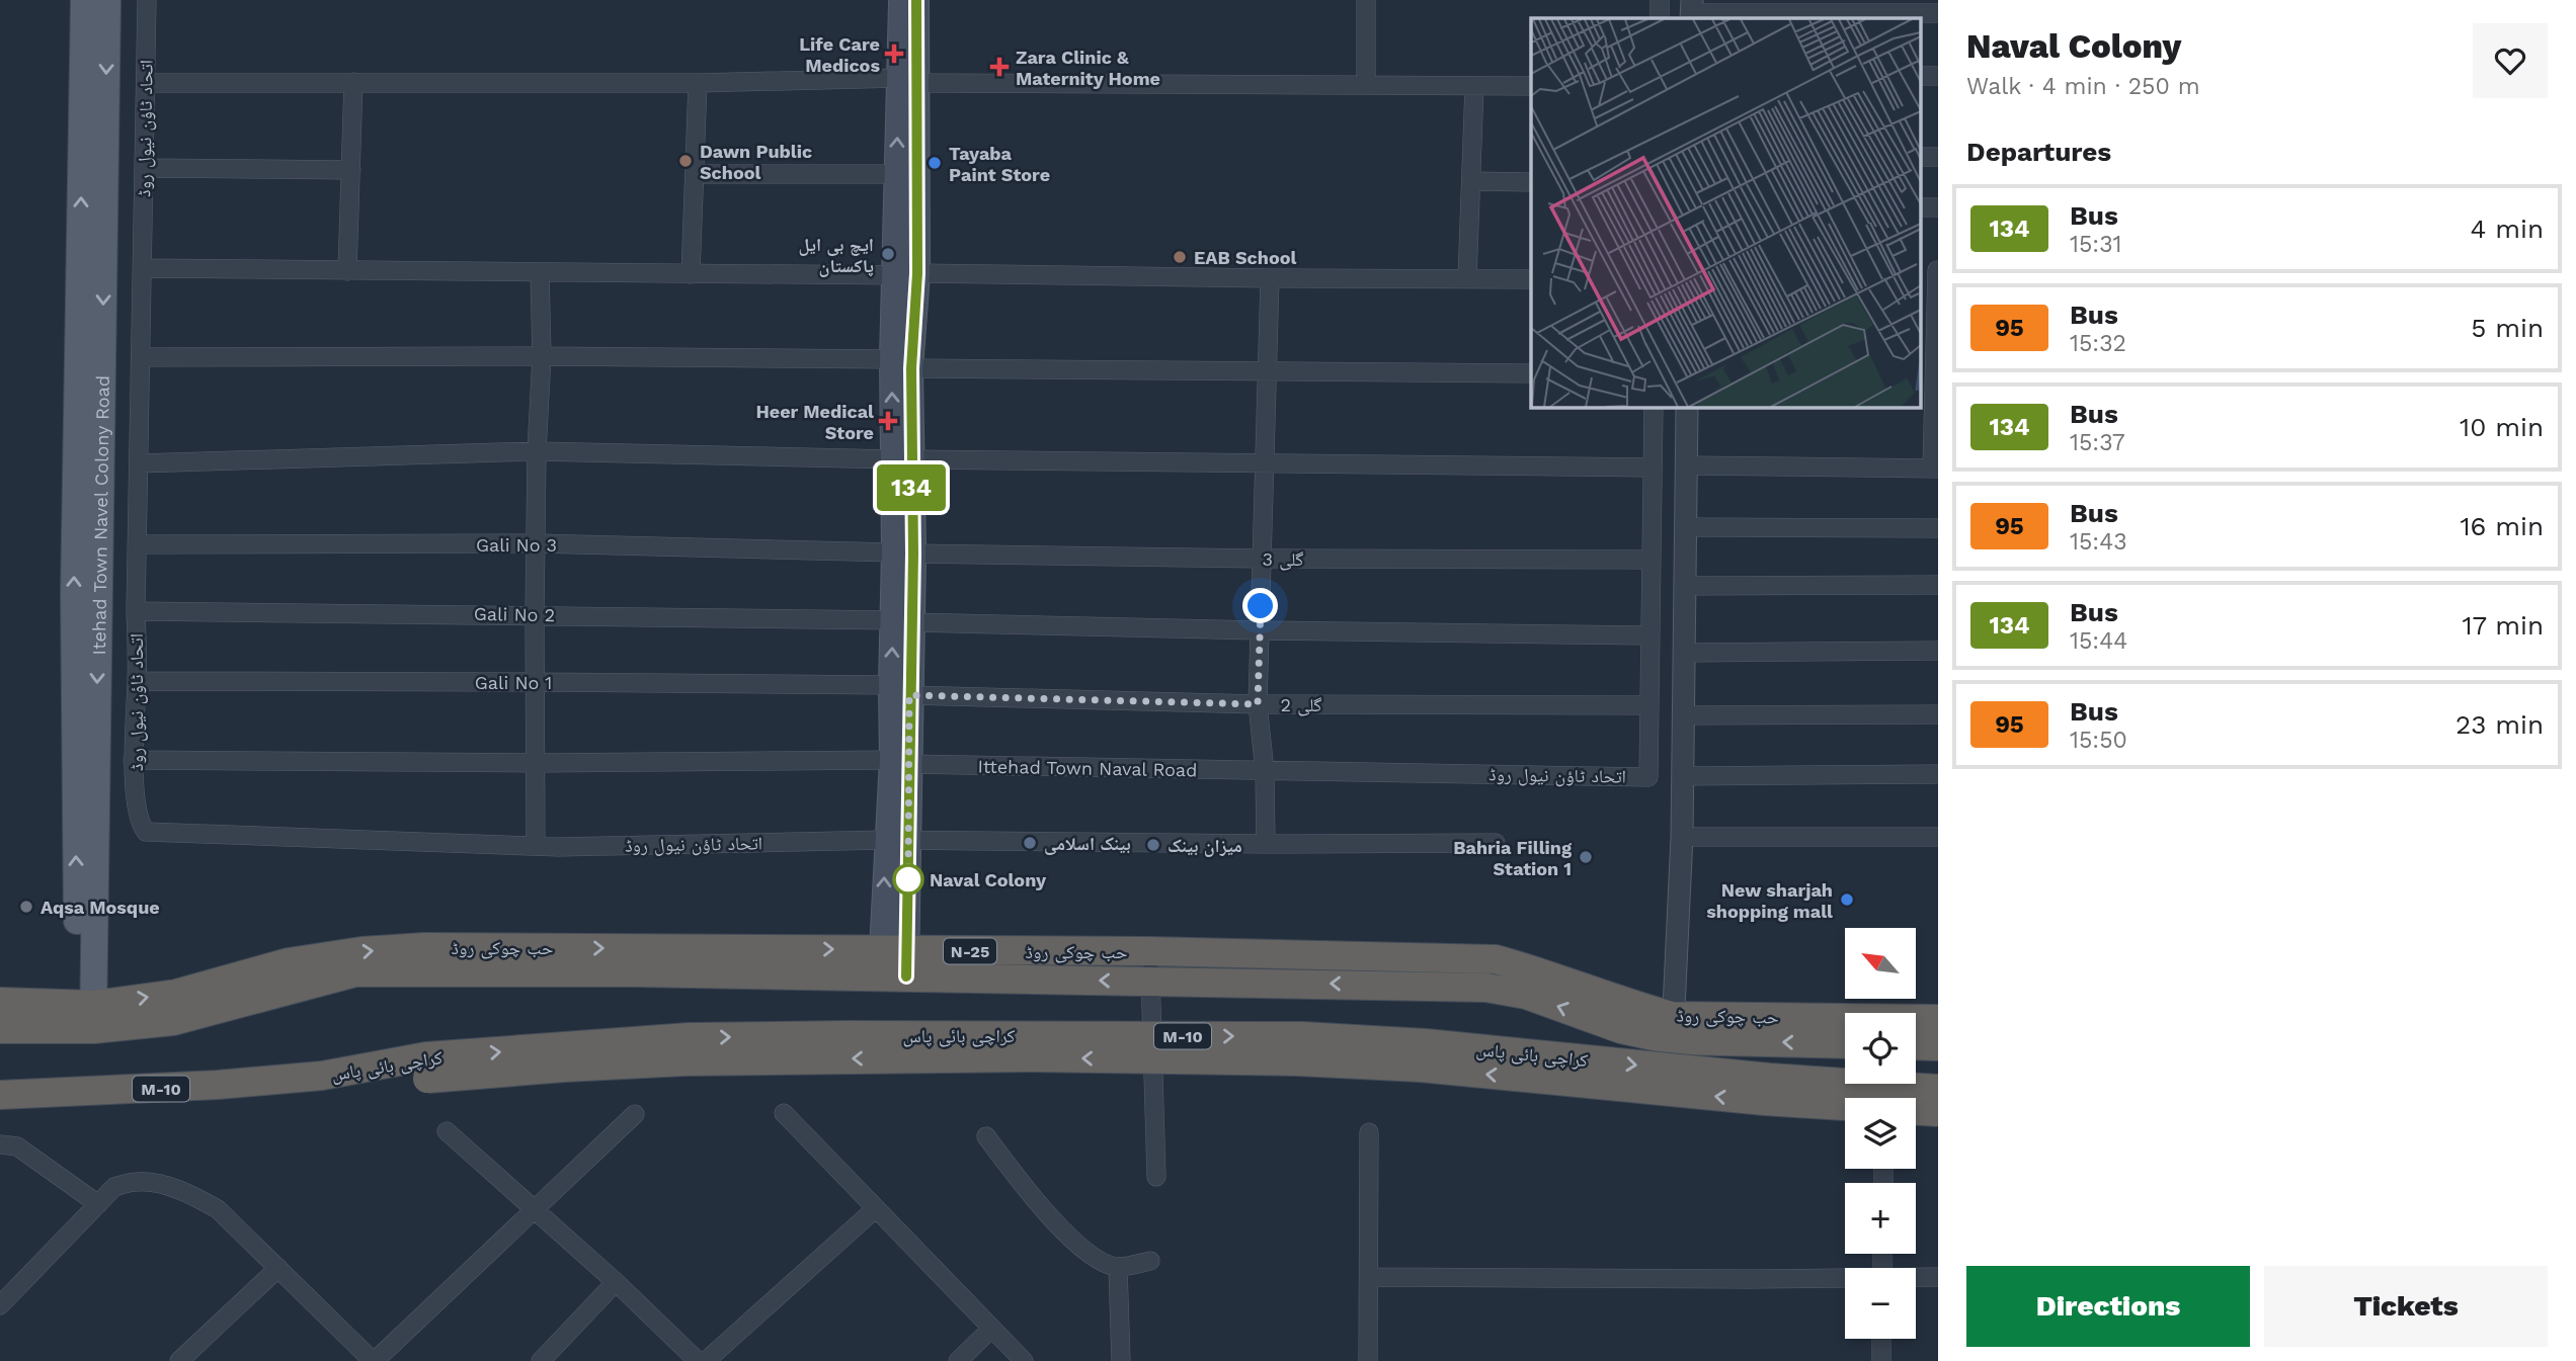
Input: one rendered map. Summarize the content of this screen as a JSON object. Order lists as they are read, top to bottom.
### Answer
{
  "streets": {
    "highway": [
      "حب چوکی روڈ",
      "N-25",
      "کراچی بائی پاس",
      "M-10"
    ],
    "main road": ["Itehad Town Navel Colony Road"],
    "street": [
      "اتحاد ٹاؤن نیول روڈ",
      "Gali No 3",
      "گلی 3",
      "Gali No 2",
      "Gali No 1",
      "گلی 2",
      "Ittehad Town Naval Road"
    ]
  },
  "crossings": [
    ["اتحاد ٹاؤن نیول روڈ", "Gali No 3"],
    ["اتحاد ٹاؤن نیول روڈ", "گلی 3"],
    ["اتحاد ٹاؤن نیول روڈ", "Gali No 2"],
    ["اتحاد ٹاؤن نیول روڈ", "Gali No 1"],
    ["اتحاد ٹاؤن نیول روڈ", "گلی 2"],
    ["اتحاد ٹاؤن نیول روڈ", "Ittehad Town Naval Road"],
    ["Gali No 3", "گلی 3"],
    ["Gali No 1", "گلی 2"]
  ],
  "places": {
    "health": ["Life Care Medicos", "Zara Clinic & Maternity Home", "Heer Medical Store"],
    "other": [
      "Dawn Public School",
      "Tayaba Paint Store",
      "ایچ بی ایل پاکستان",
      "EAB School",
      "بینک اسلامی",
      "میزان بینک",
      "Bahria Filling Station 1",
      "Naval Colony",
      "New sharjah shopping mall",
      "Aqsa Mosque"
    ]
  },
  "lines": ["bus line 134"],
  "north": "top left",
  "page": {
    "on_map": "134",
    "heading": [
      ["Naval Colony", "Walk · 4 min · 250 m"],
      "Departures"
    ],
    "list": [
      {
        "mark": "134",
        "name": "Bus",
        "note": "15:31",
        "value": "4 min"
      },
      {
        "mark": "95",
        "name": "Bus",
        "note": "15:32",
        "value": "5 min"
      },
      {
        "mark": "134",
        "name": "Bus",
        "note": "15:37",
        "value": "10 min"
      },
      {
        "mark": "95",
        "name": "Bus",
        "note": "15:43",
        "value": "16 min"
      },
      {
        "mark": "134",
        "name": "Bus",
        "note": "15:44",
        "value": "17 min"
      },
      {
        "mark": "95",
        "name": "Bus",
        "note": "15:50",
        "value": "23 min"
      }
    ],
    "map_buttons": ["+", "−"],
    "buttons": ["Directions", "Tickets"]
  }
}
